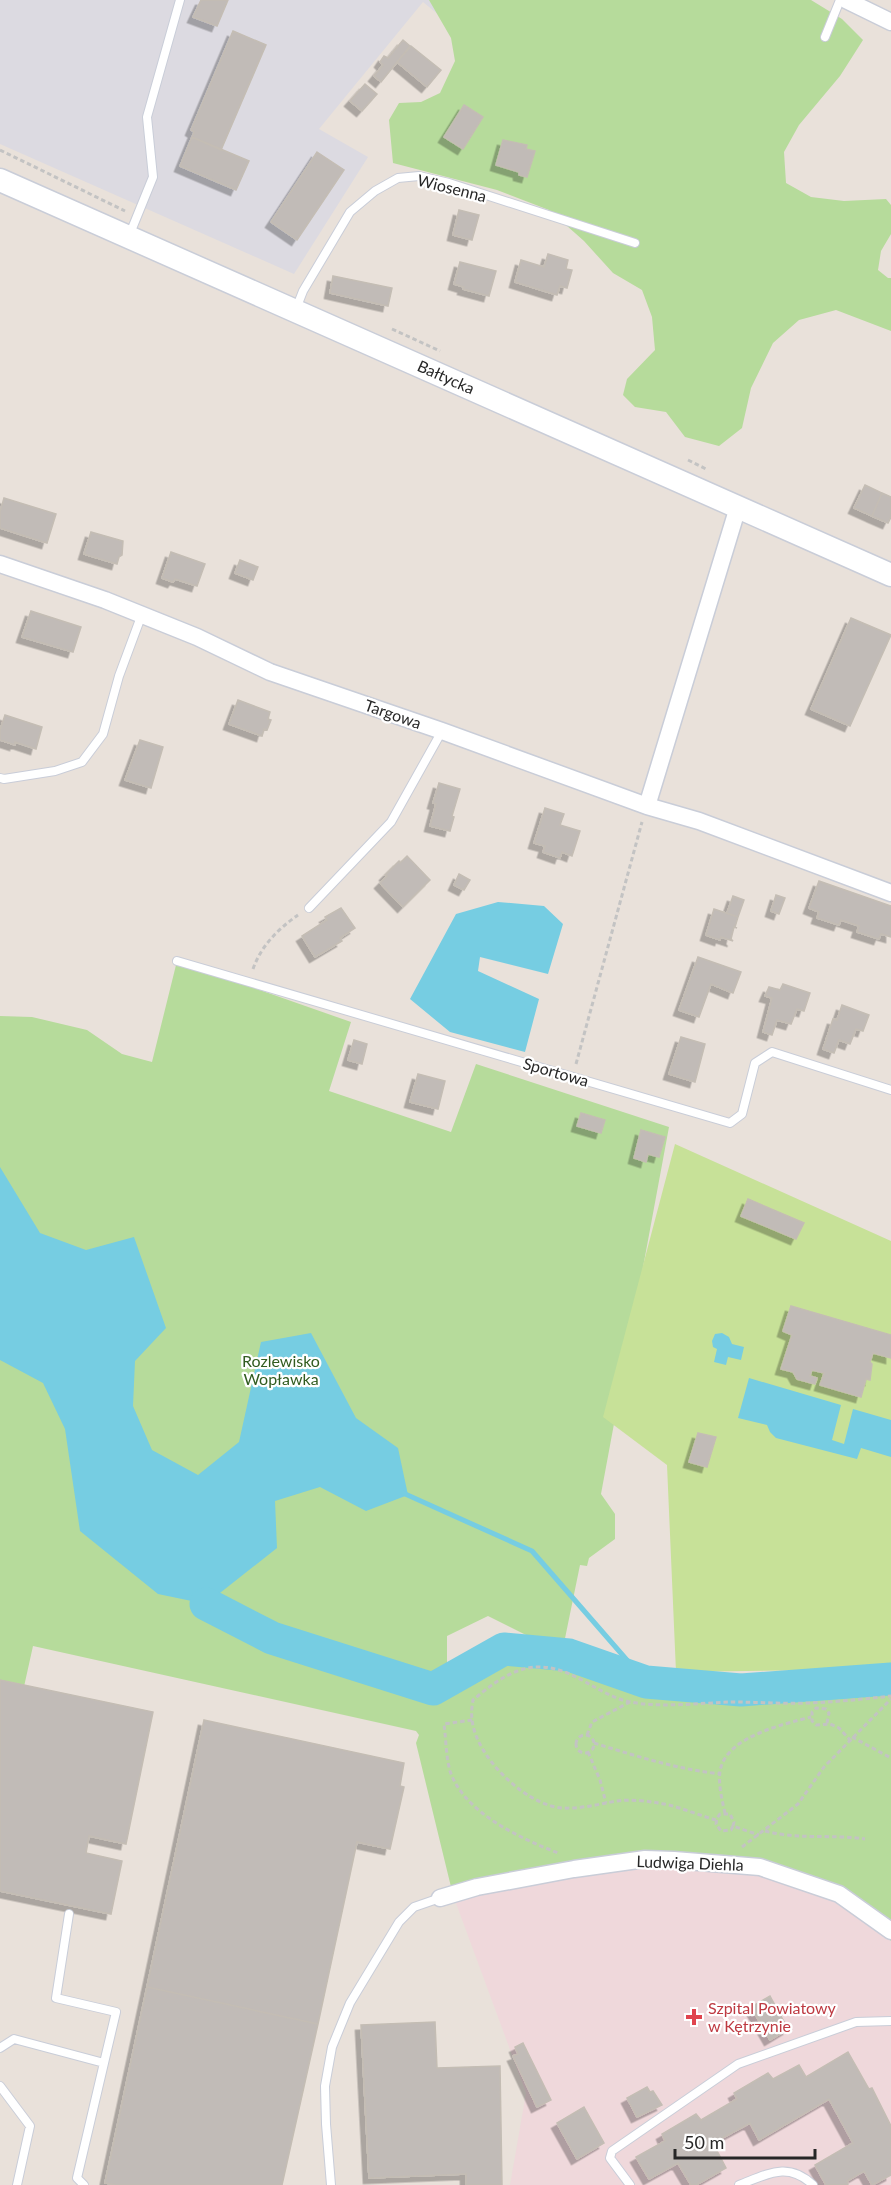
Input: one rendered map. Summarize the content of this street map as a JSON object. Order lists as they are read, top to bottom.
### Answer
{
  "streets": {
    "main road": ["Bałtycka"],
    "street": ["Targowa", "Ludwiga Diehla"],
    "lane": ["Wiosenna", "Sportowa"]
  },
  "crossings": [
    ["Wiosenna", "Bałtycka"]
  ],
  "parks": ["Rozlewisko Wopławka"],
  "places": {
    "health": ["Szpital Powiatowy w Kętrzynie"]
  },
  "scale_bar": "50 m"
}
